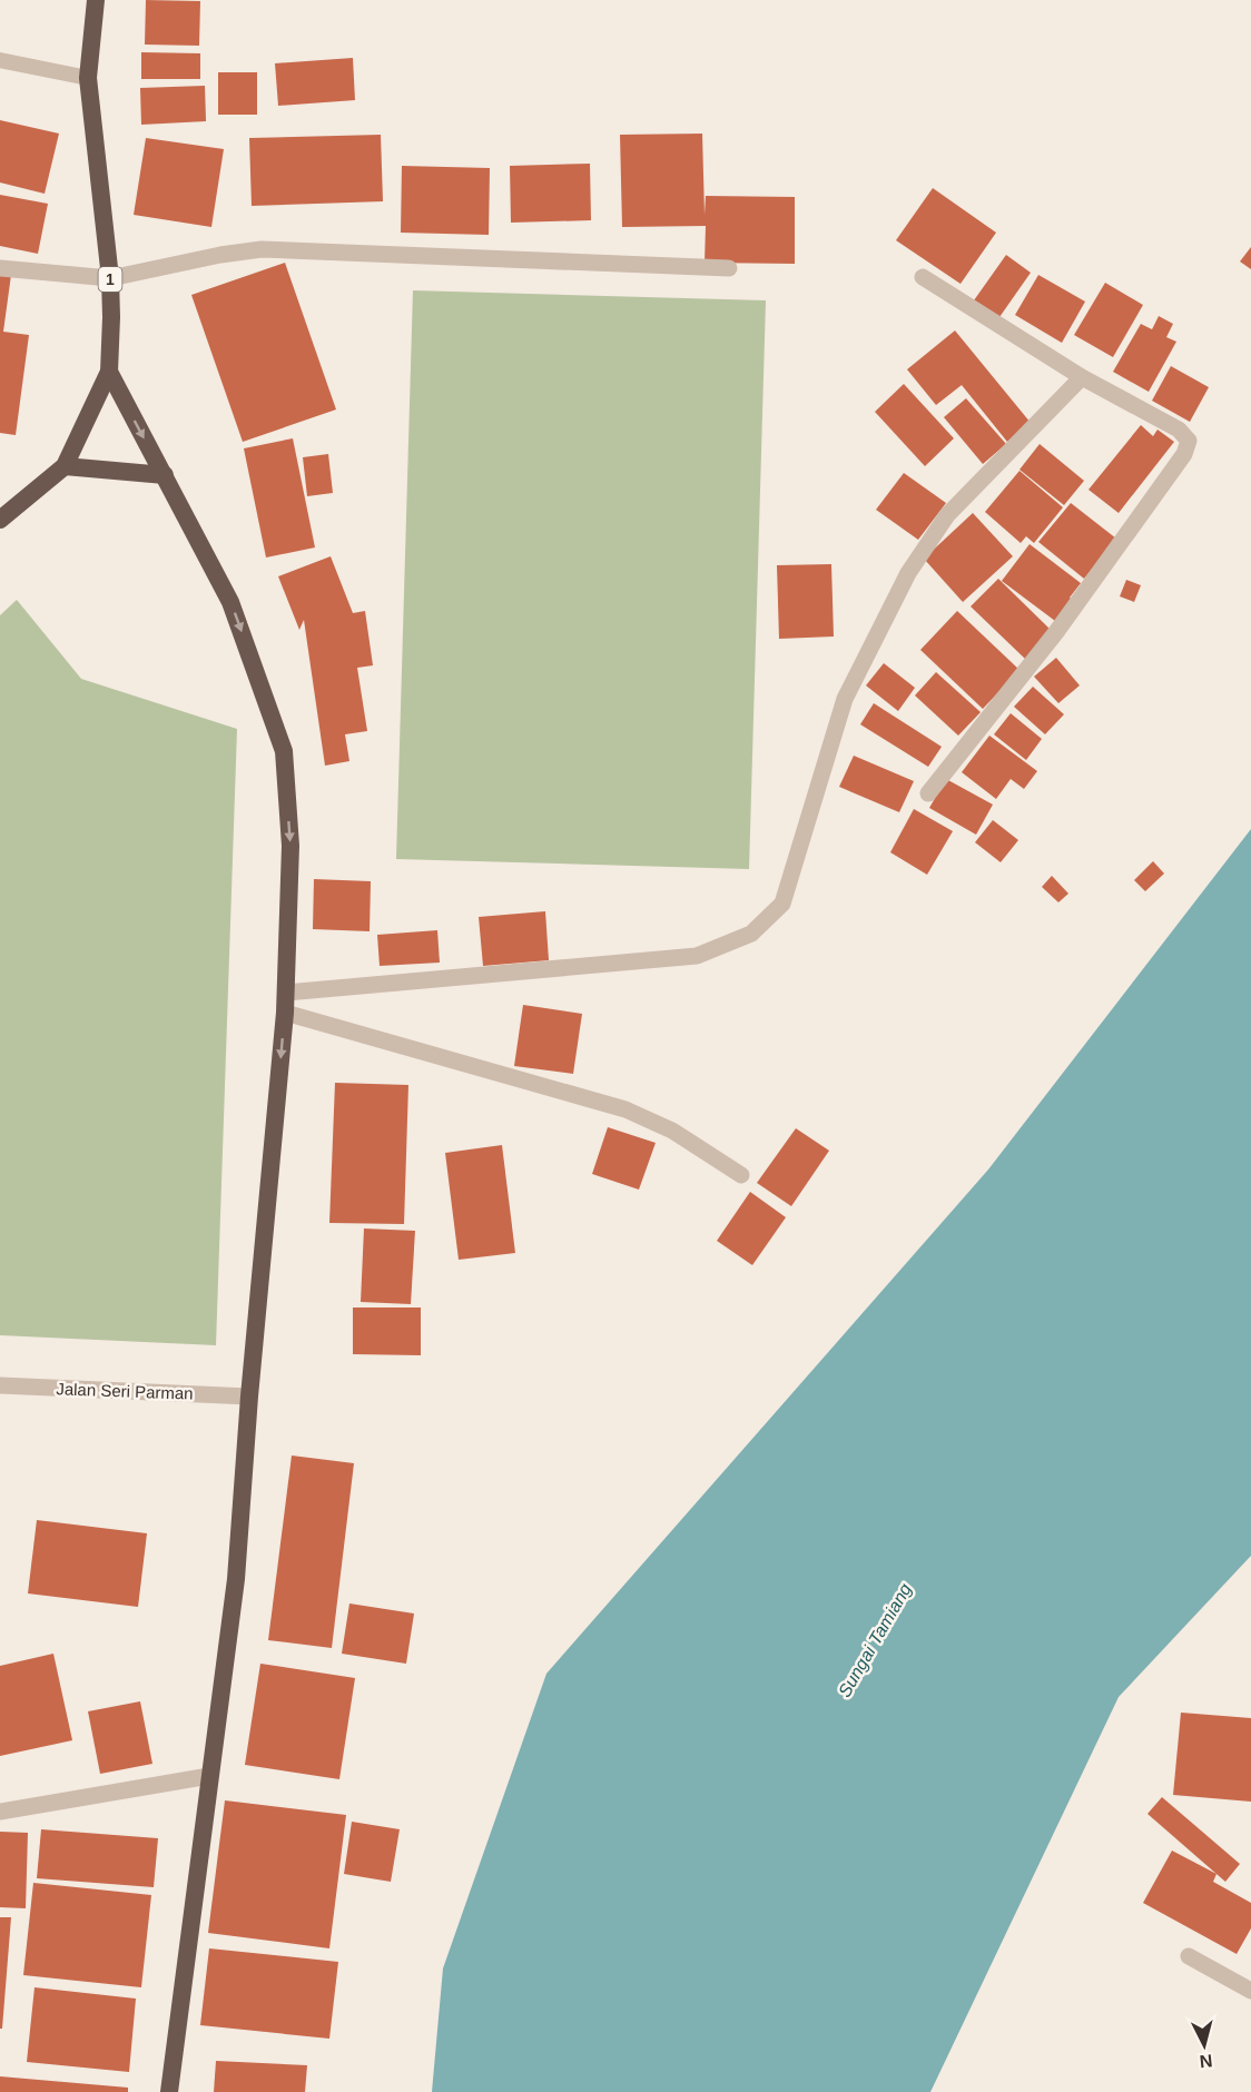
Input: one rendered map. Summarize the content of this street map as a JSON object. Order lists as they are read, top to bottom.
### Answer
{
  "streets": {
    "highway": ["1"],
    "street": ["Jalan Seri Parman"]
  },
  "water": ["Sungai Tamiang"],
  "north": "bottom"
}
